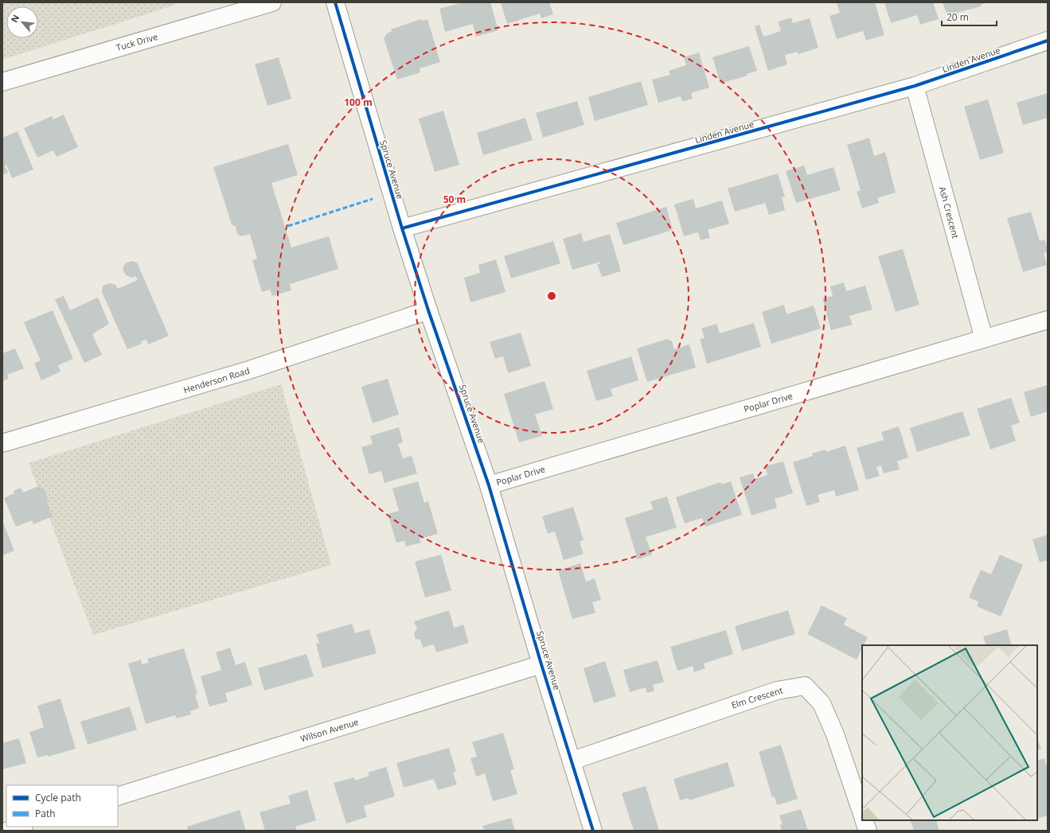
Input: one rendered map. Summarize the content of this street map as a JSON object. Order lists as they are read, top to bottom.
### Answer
{
  "streets": {
    "street": [
      "Tuck Drive",
      "Linden Avenue",
      "Spruce Avenue",
      "Ash Crescent",
      "Henderson Road",
      "Poplar Drive",
      "Elm Crescent",
      "Wilson Avenue"
    ]
  },
  "crossings": [
    ["Linden Avenue", "Spruce Avenue"],
    ["Linden Avenue", "Ash Crescent"],
    ["Spruce Avenue", "Henderson Road"],
    ["Spruce Avenue", "Poplar Drive"],
    ["Spruce Avenue", "Elm Crescent"],
    ["Spruce Avenue", "Wilson Avenue"],
    ["Ash Crescent", "Poplar Drive"]
  ],
  "legend": ["Cycle path", "Path"],
  "scale_bar": "20 m",
  "north": "top left",
  "rings": ["100 m", "50 m"]
}
